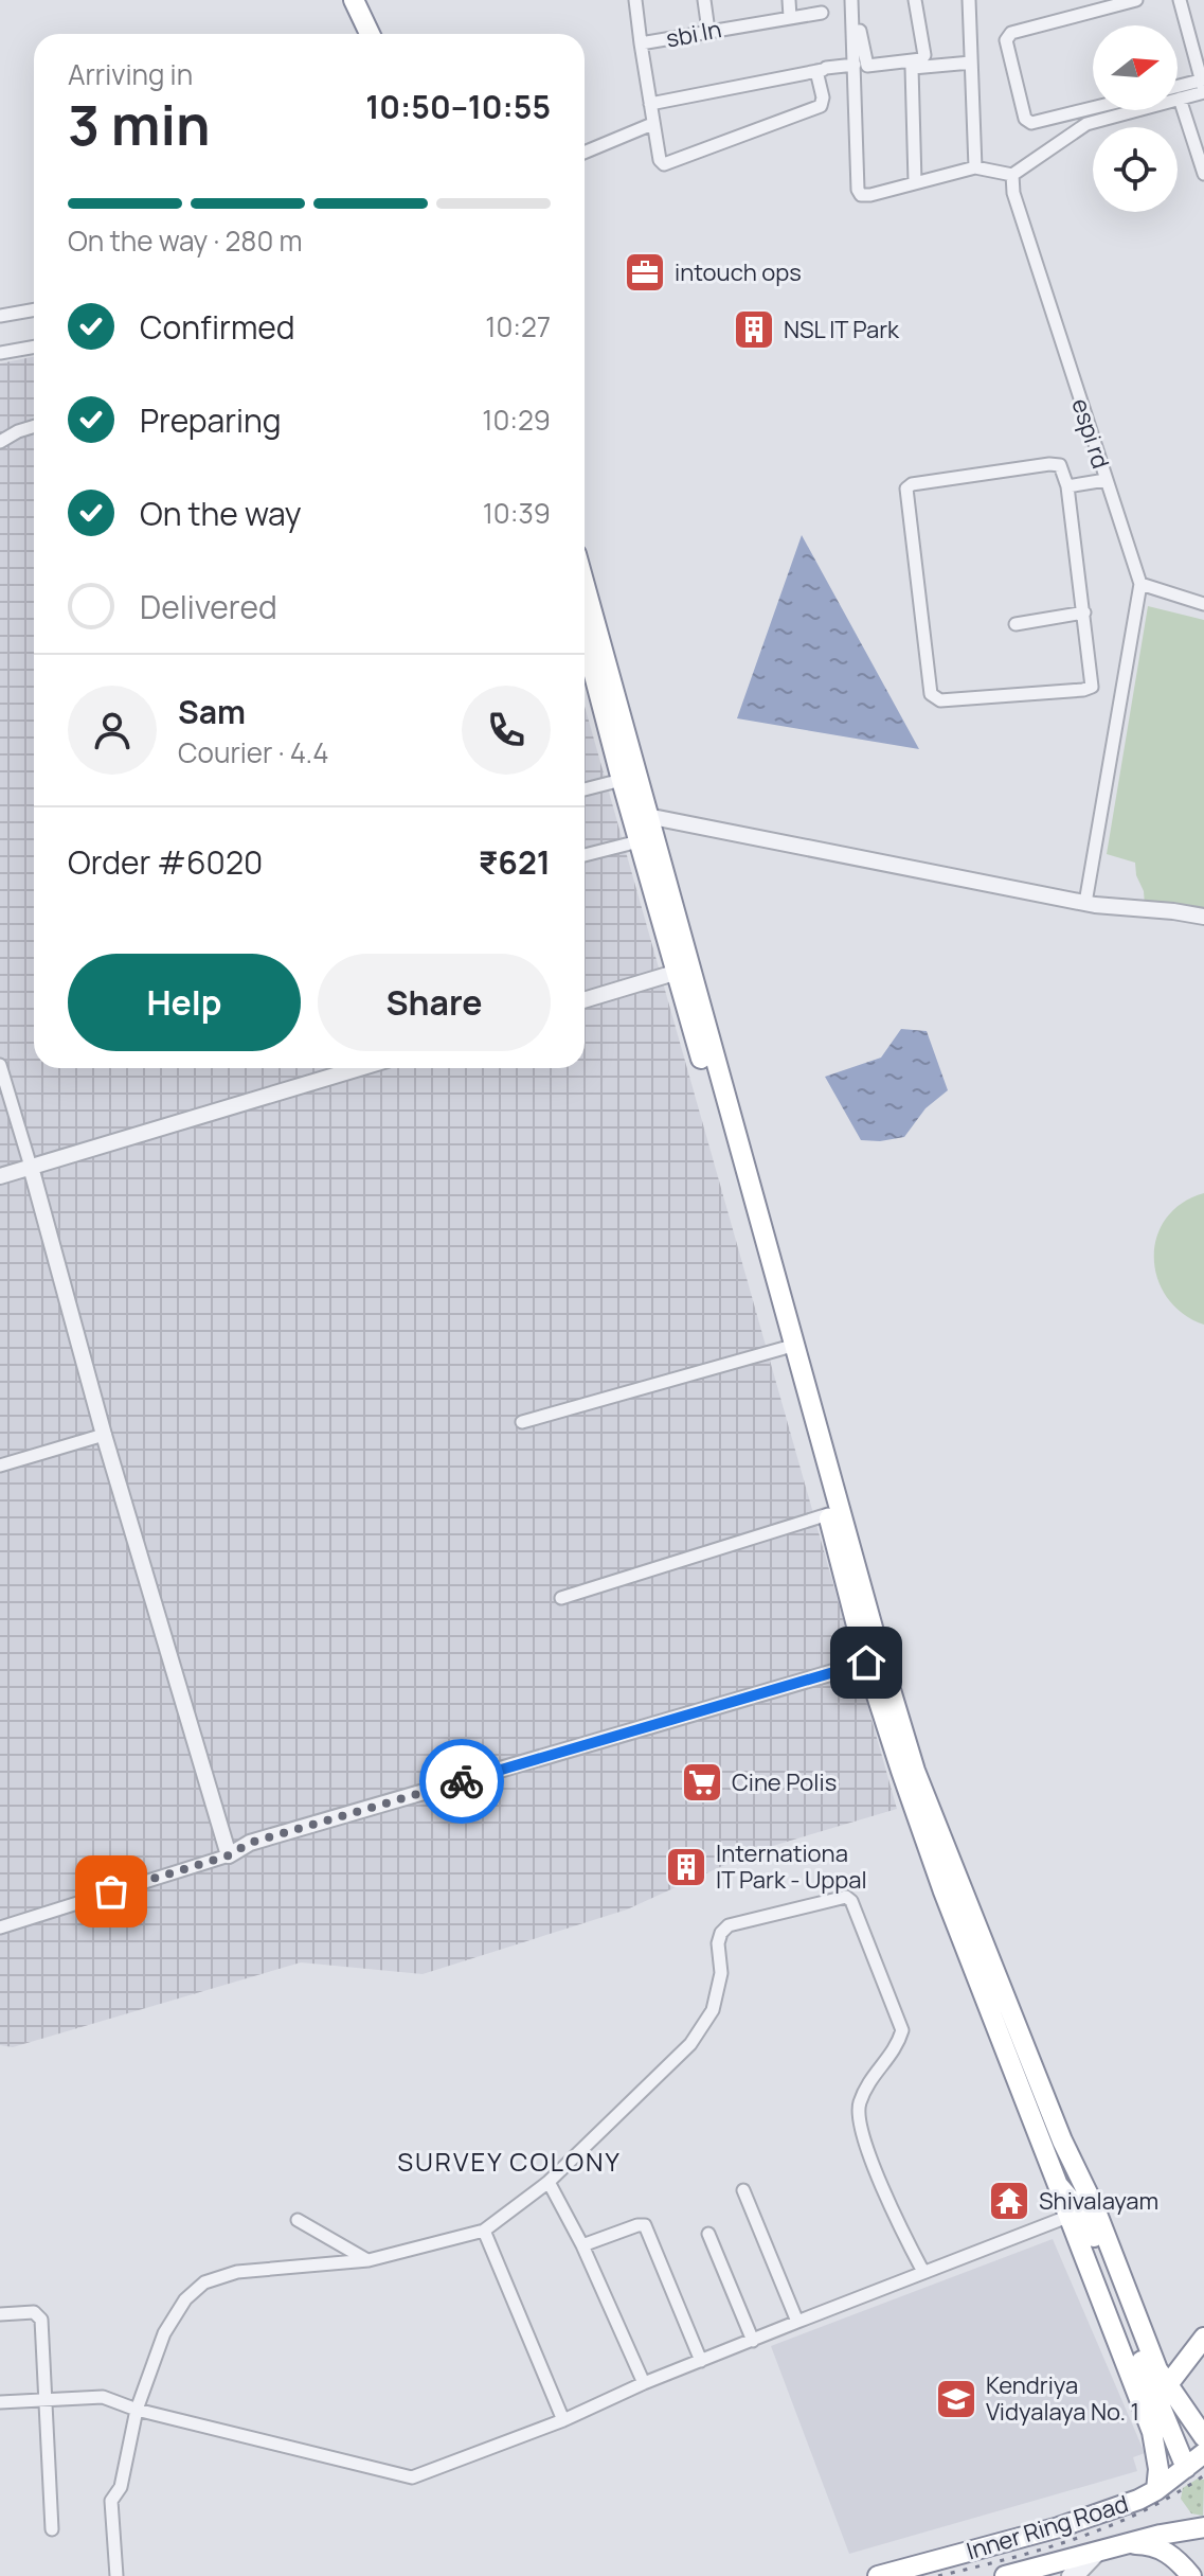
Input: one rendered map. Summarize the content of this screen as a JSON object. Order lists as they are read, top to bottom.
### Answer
{
  "streets": {
    "highway": ["Inner Ring Road"],
    "street": ["sbi ln", "espi rd"]
  },
  "districts": ["SURVEY COLONY"],
  "places": {
    "office": ["intouch ops"],
    "building": ["NSL IT Park", "Internationa IT Park - Uppal"],
    "supermarket": ["Cine Polis"],
    "temple": ["Shivalayam"],
    "school or university": ["Kendriya Vidyalaya No. 1"]
  },
  "north": "right",
  "page": {
    "heading": ["3 min", "Arriving in", "10:50–10:55"],
    "panel": [
      "Sam",
      "Courier · 4.4",
      "Order #6020",
      "₹621"
    ],
    "bar": "On the way · 280 m",
    "list": [
      ["Confirmed", "10:27"],
      ["Preparing", "10:29"],
      ["On the way", "10:39"],
      "Delivered"
    ],
    "buttons": ["Help", "Share"]
  }
}
